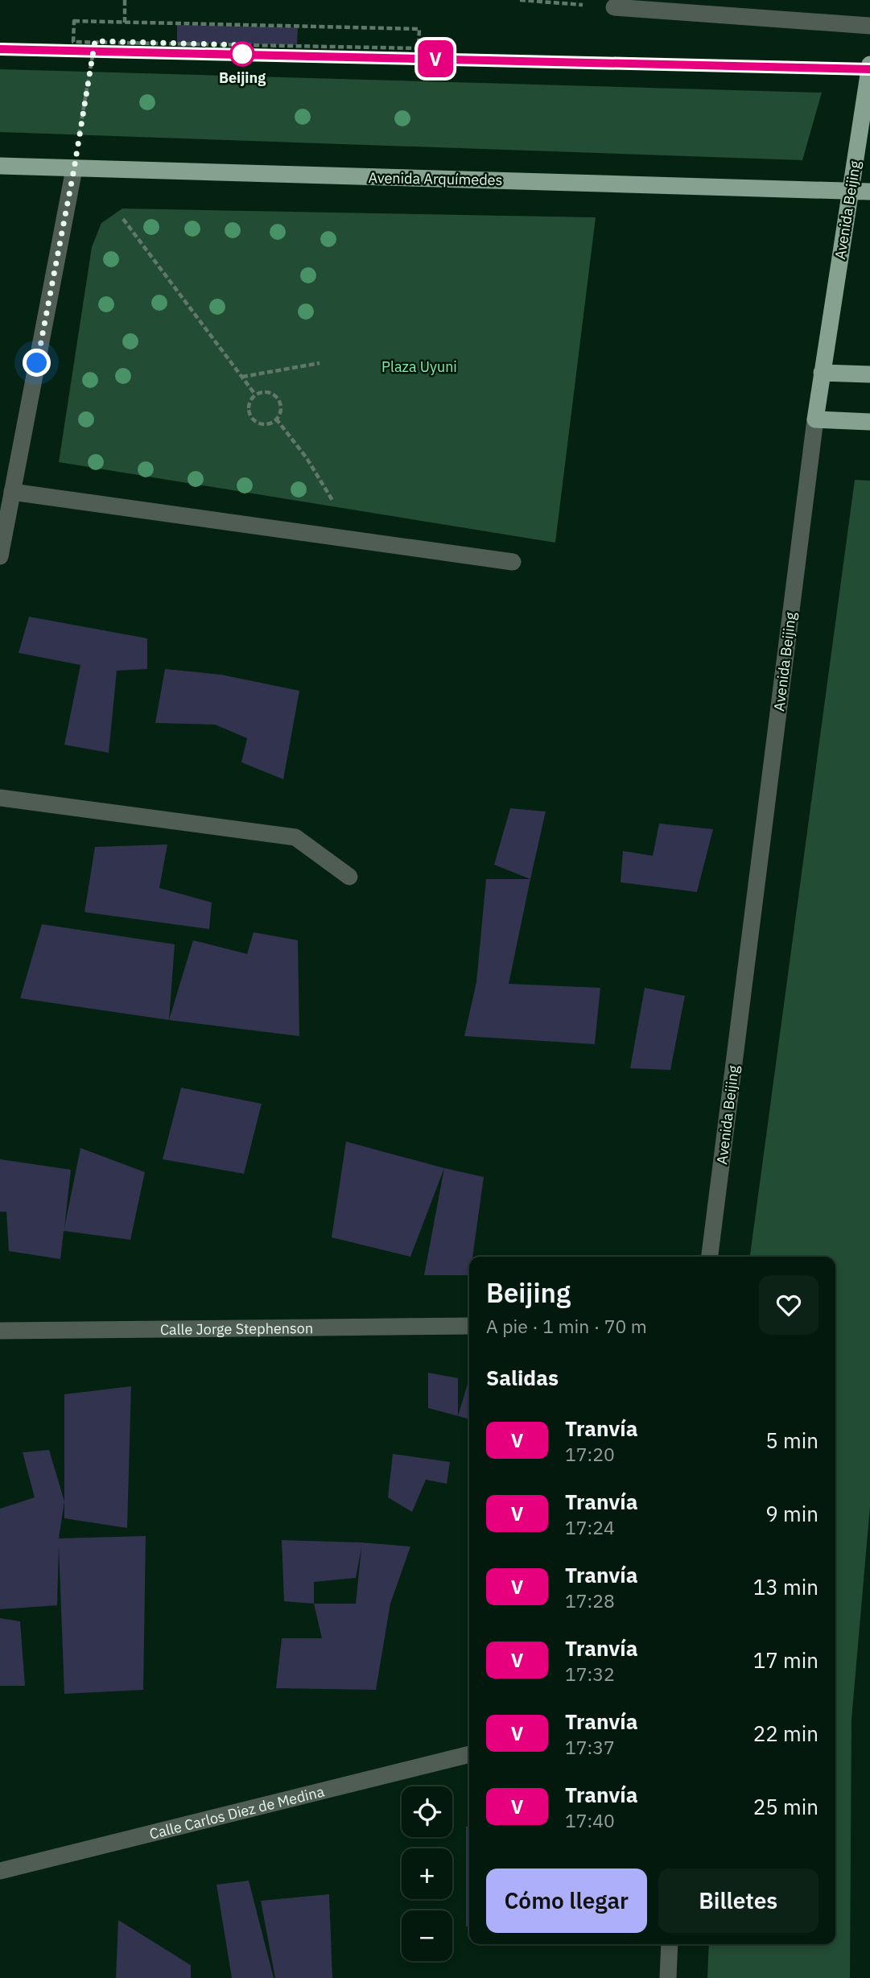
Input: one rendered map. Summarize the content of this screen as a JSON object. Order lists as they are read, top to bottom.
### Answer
{
  "streets": {
    "main road": ["Avenida Arquímedes", "Avenida Beijing"],
    "street": ["Calle Jorge Stephenson", "Calle Carlos Diez de Medina"]
  },
  "crossings": [
    ["Avenida Arquímedes", "Avenida Beijing"]
  ],
  "parks": ["Plaza Uyuni"],
  "places": ["Beijing"],
  "lines": ["tram line V"],
  "page": {
    "on_map": "V",
    "heading": [
      ["Beijing", "A pie · 1 min · 70 m"],
      "Salidas"
    ],
    "list": [
      {
        "mark": "V",
        "name": "Tranvía",
        "note": "17:20",
        "value": "5 min"
      },
      {
        "mark": "V",
        "name": "Tranvía",
        "note": "17:24",
        "value": "9 min"
      },
      {
        "mark": "V",
        "name": "Tranvía",
        "note": "17:28",
        "value": "13 min"
      },
      {
        "mark": "V",
        "name": "Tranvía",
        "note": "17:32",
        "value": "17 min"
      },
      {
        "mark": "V",
        "name": "Tranvía",
        "note": "17:37",
        "value": "22 min"
      },
      {
        "mark": "V",
        "name": "Tranvía",
        "note": "17:40",
        "value": "25 min"
      }
    ],
    "map_buttons": ["+", "−"],
    "buttons": ["Cómo llegar", "Billetes"]
  }
}
